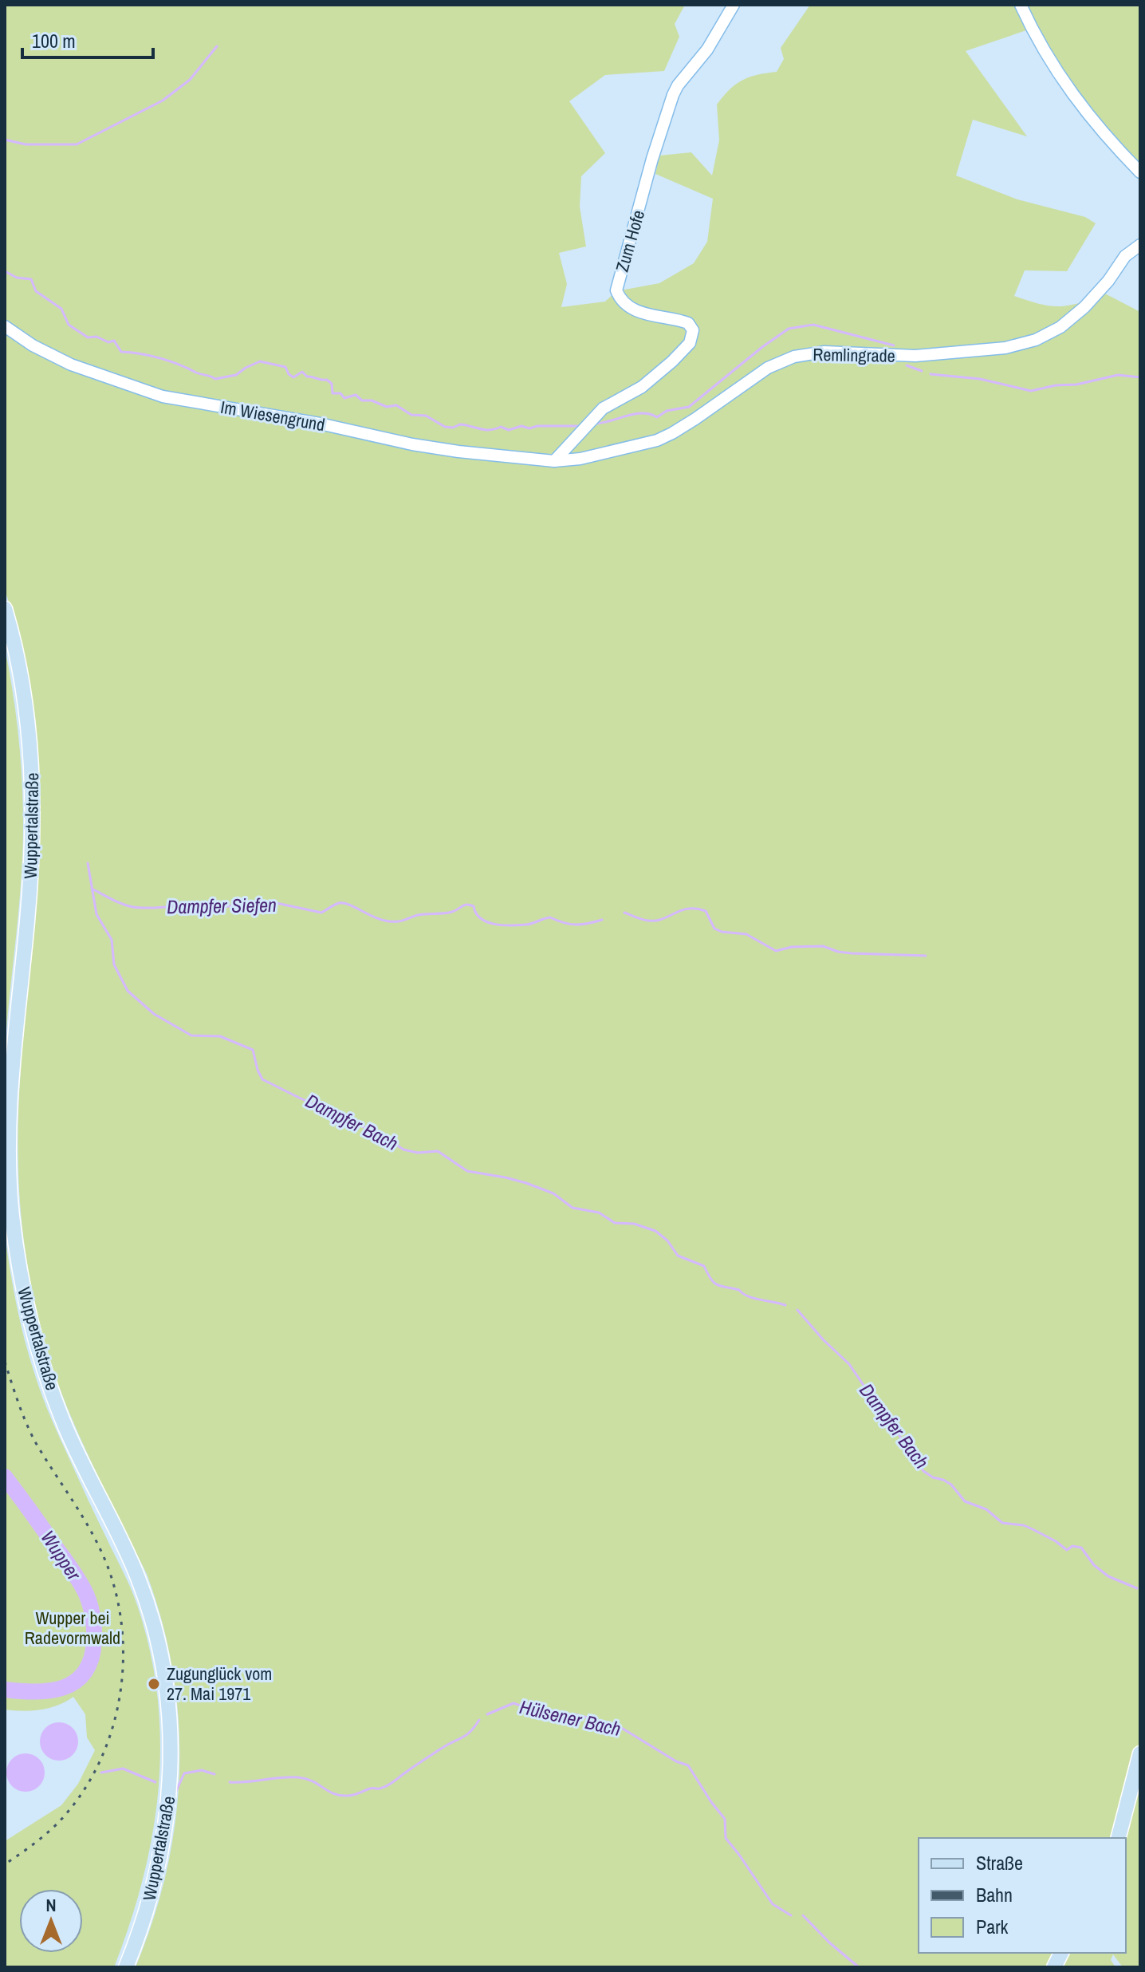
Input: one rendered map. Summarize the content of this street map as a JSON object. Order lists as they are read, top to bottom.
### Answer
{
  "streets": {
    "main road": ["Wuppertalstraße"],
    "street": ["Zum Hofe", "Remlingrade", "Im Wiesengrund"]
  },
  "crossings": [
    ["Zum Hofe", "Remlingrade"],
    ["Zum Hofe", "Im Wiesengrund"],
    ["Remlingrade", "Im Wiesengrund"]
  ],
  "water": [
    "Dampfer Siefen",
    "Dampfer Bach",
    "Wupper",
    "Hülsener Bach"
  ],
  "parks": ["Wupper bei Radevormwald"],
  "places": ["Zugunglück vom 27. Mai 1971"],
  "legend": ["Straße", "Bahn", "Park"],
  "scale_bar": "100 m",
  "north": "top"
}
